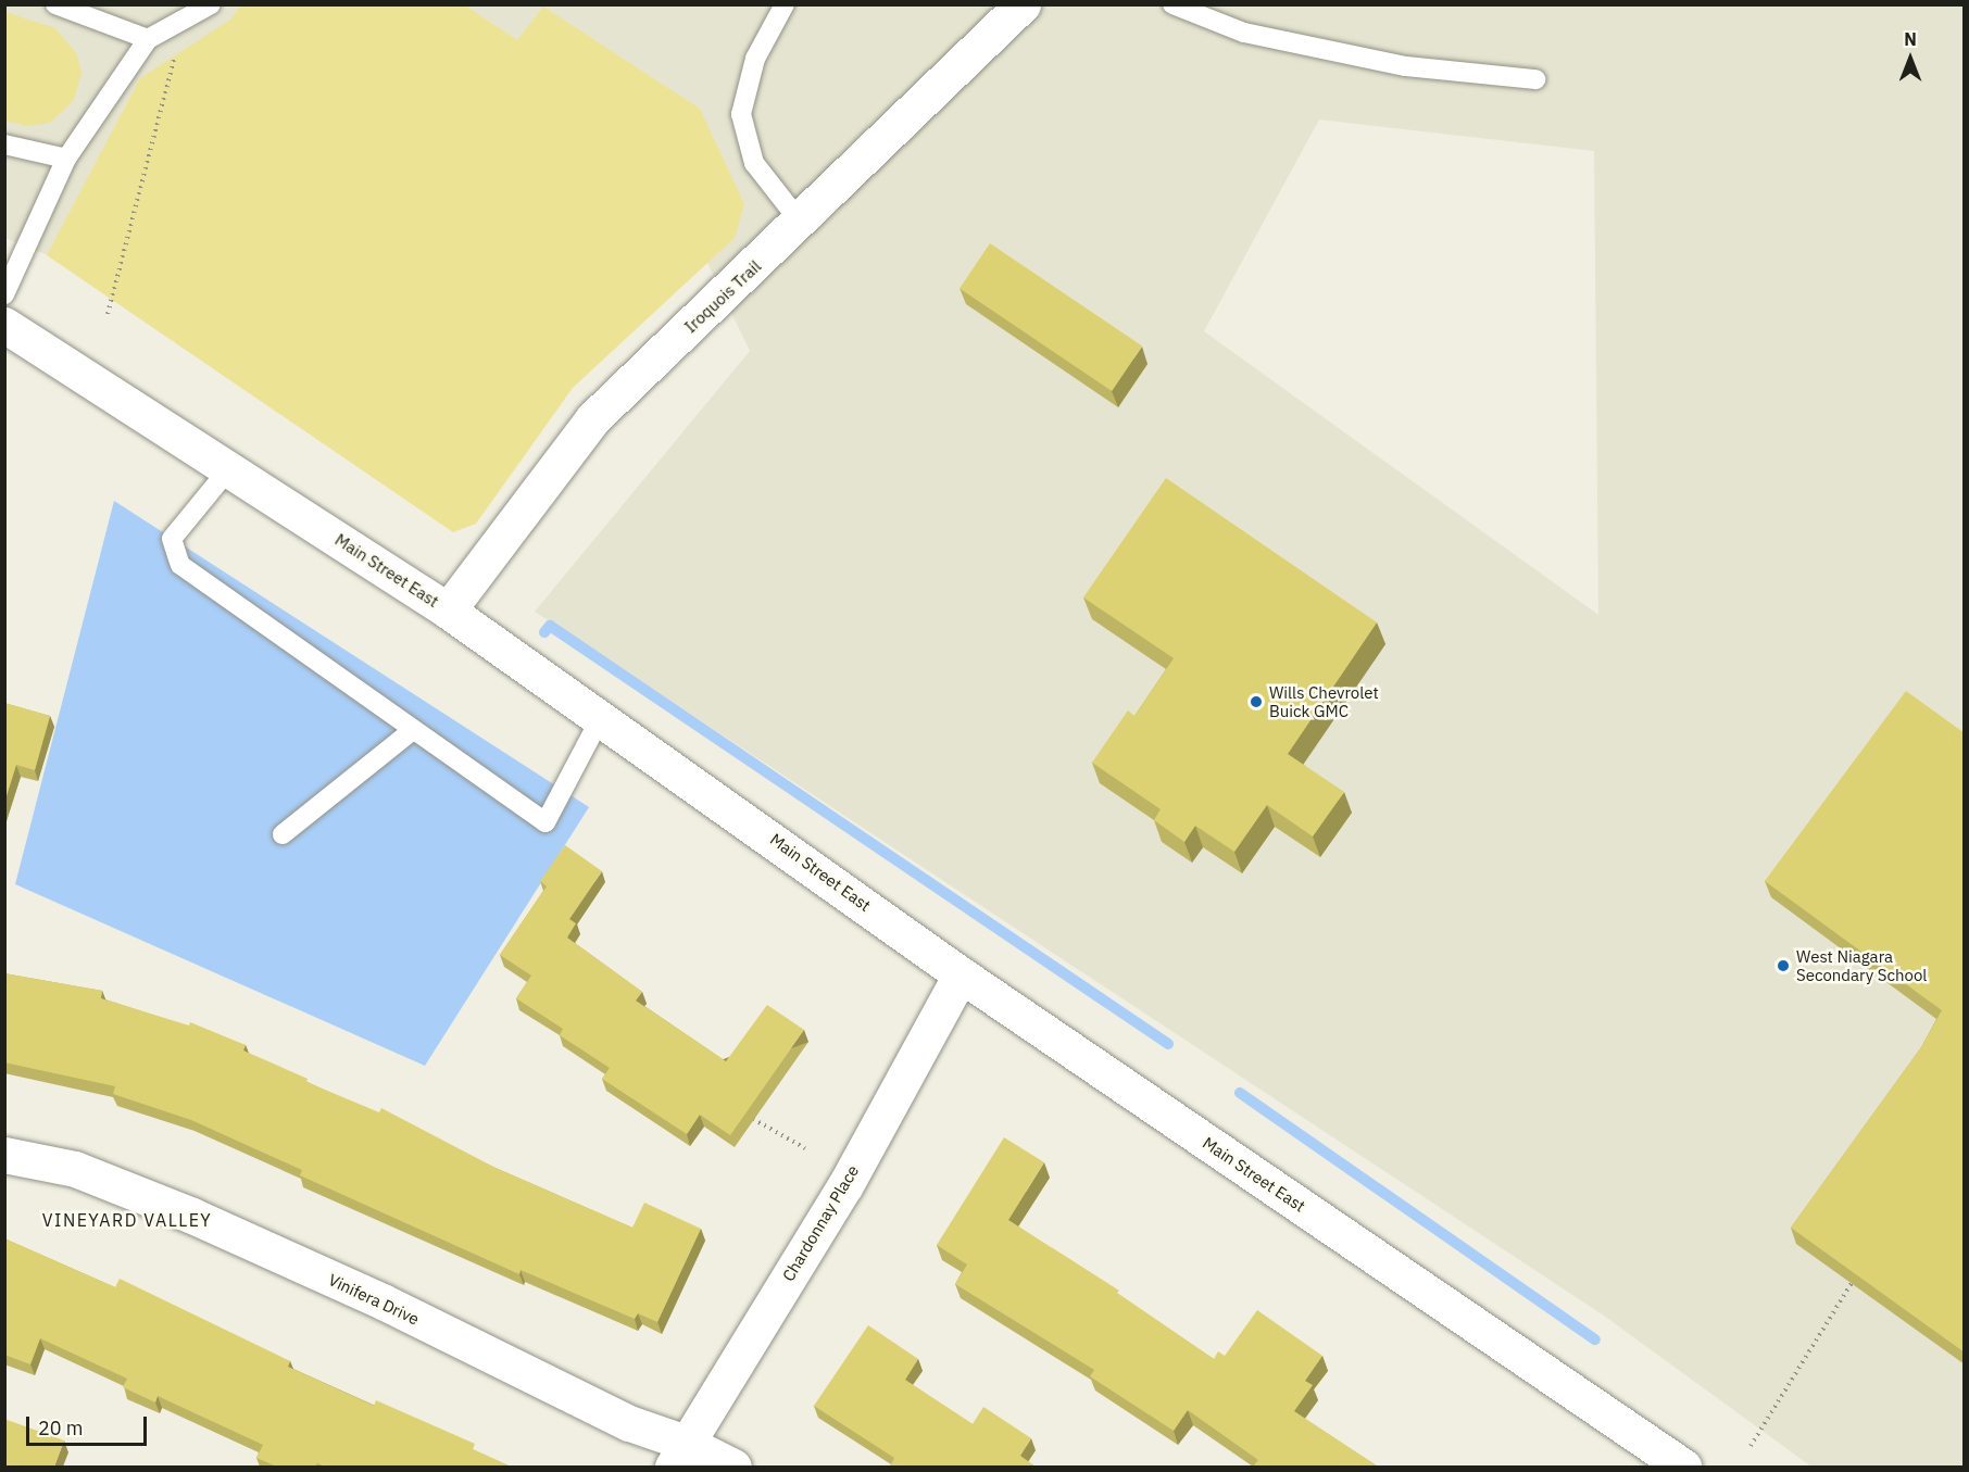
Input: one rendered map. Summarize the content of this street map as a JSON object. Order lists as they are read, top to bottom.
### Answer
{
  "streets": {
    "street": [
      "Iroquois Trail",
      "Main Street East",
      "Chardonnay Place",
      "Vinifera Drive"
    ]
  },
  "crossings": [
    ["Iroquois Trail", "Main Street East"],
    ["Main Street East", "Chardonnay Place"],
    ["Chardonnay Place", "Vinifera Drive"]
  ],
  "districts": ["VINEYARD VALLEY"],
  "places": ["Wills Chevrolet Buick GMC", "West Niagara Secondary School"],
  "scale_bar": "20 m",
  "north": "top"
}
